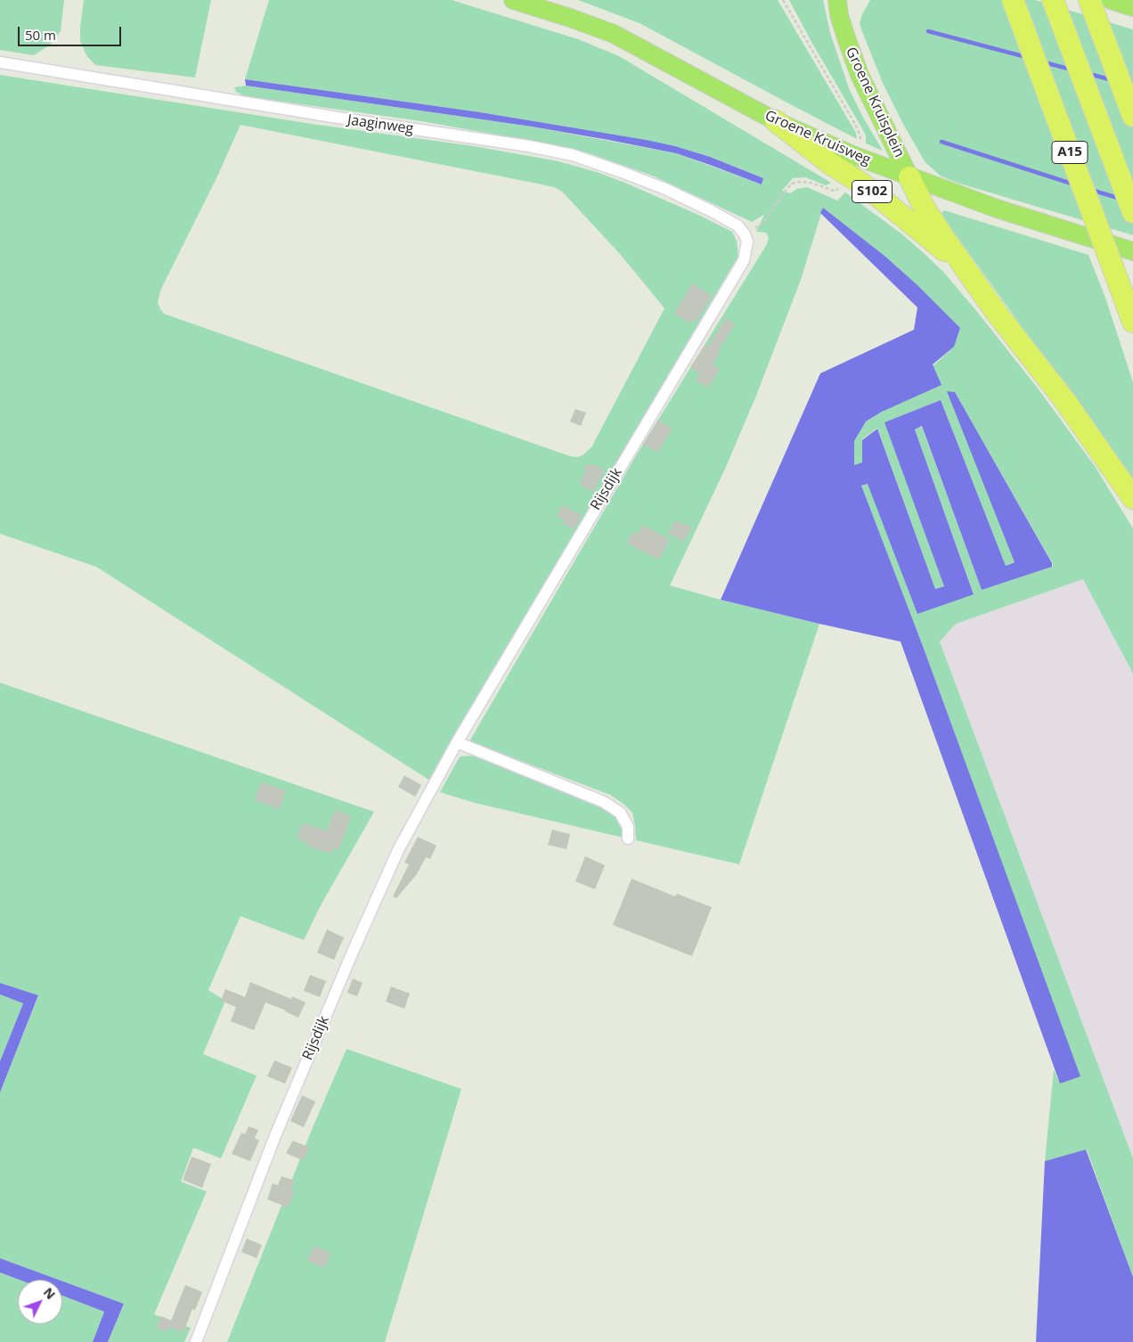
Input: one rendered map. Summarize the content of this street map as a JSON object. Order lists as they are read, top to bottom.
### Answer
{
  "streets": {
    "highway": ["A15", "S102"],
    "main road": ["Groene Kruisplein", "Groene Kruisweg"],
    "street": ["Jaaginweg", "Rijsdijk"]
  },
  "crossings": [
    ["Groene Kruisplein", "Groene Kruisweg"],
    ["Groene Kruisplein", "S102"],
    ["Jaaginweg", "Rijsdijk"],
    ["Groene Kruisweg", "S102"]
  ],
  "scale_bar": "50 m",
  "north": "top right"
}
